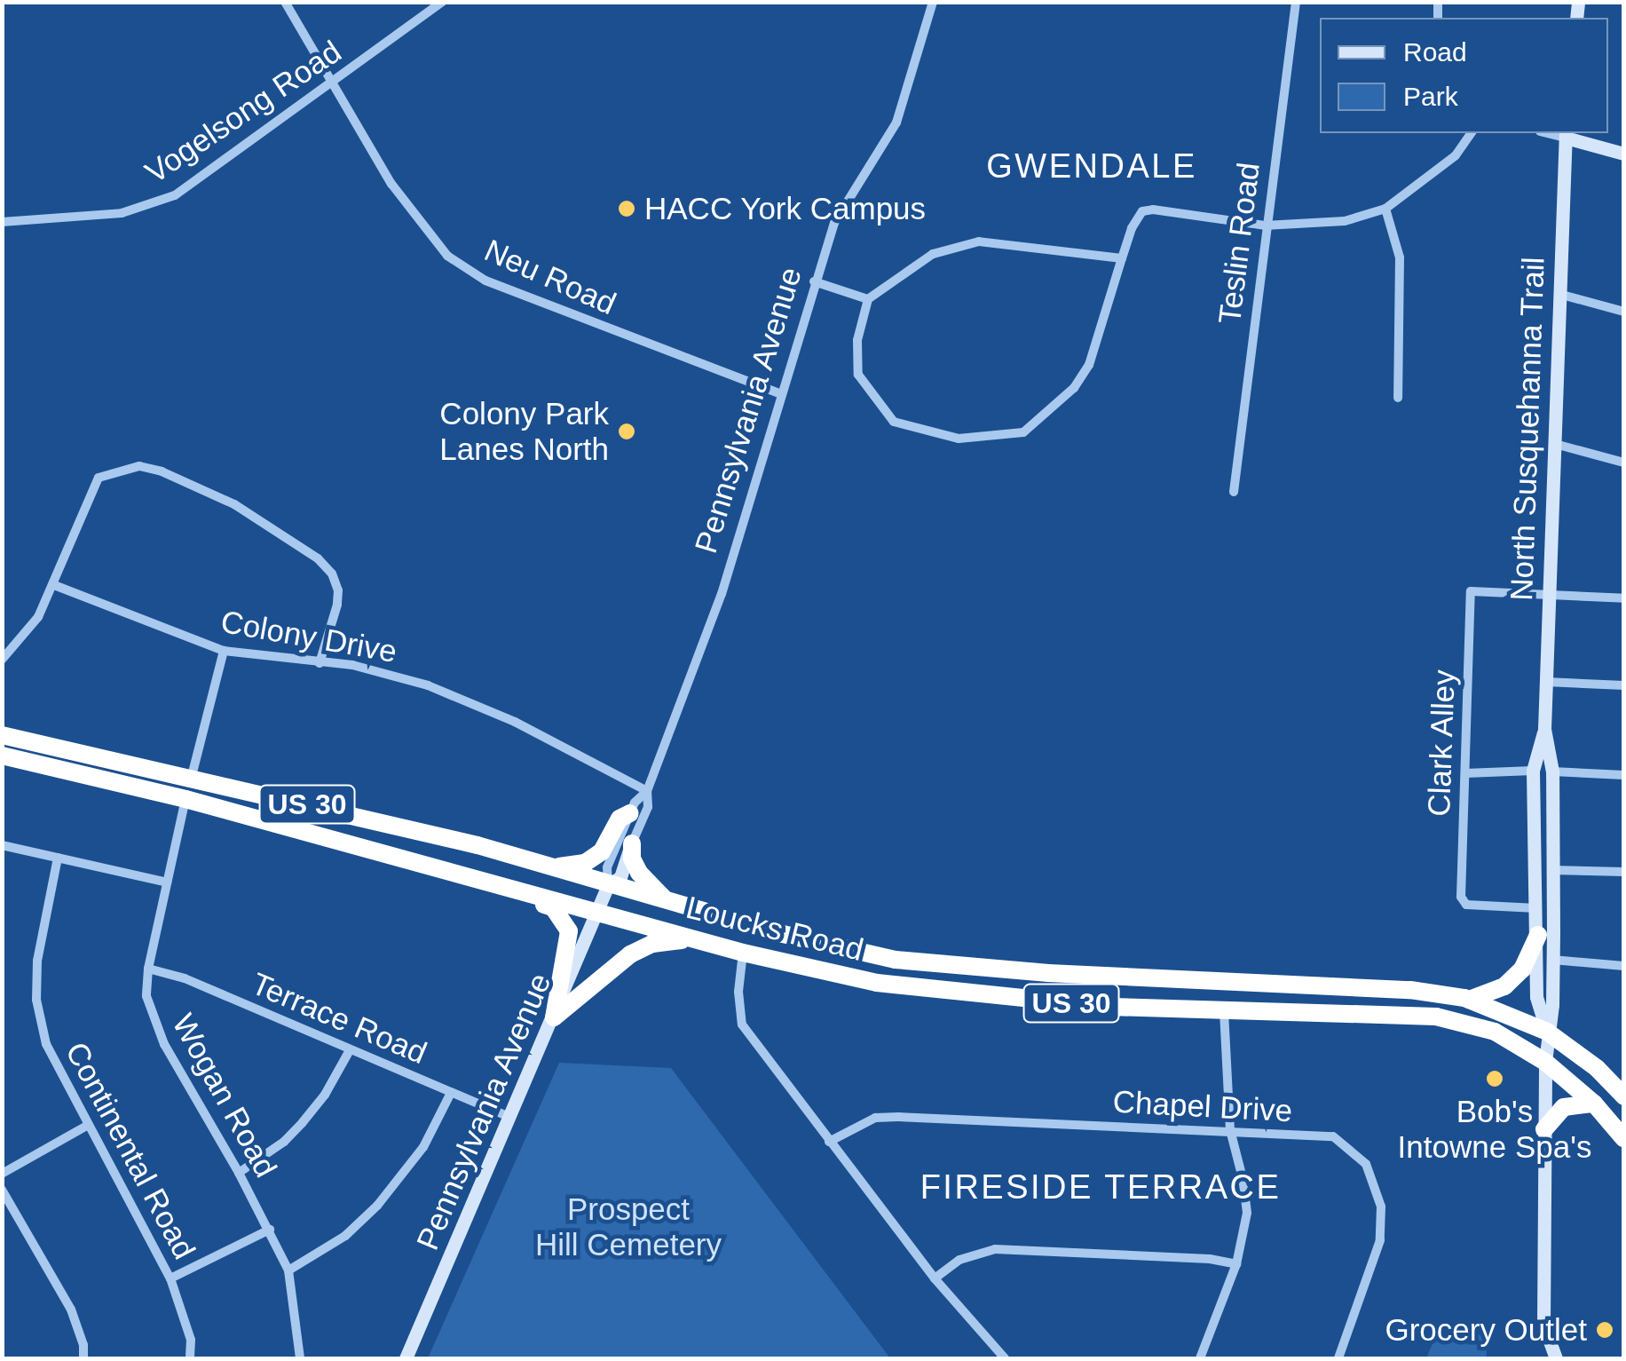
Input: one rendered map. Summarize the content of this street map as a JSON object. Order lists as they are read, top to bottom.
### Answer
{
  "streets": {
    "highway": ["US 30", "Loucks Road"],
    "main road": ["Pennsylvania Avenue", "North Susquehanna Trail"],
    "street": [
      "Vogelsong Road",
      "Teslin Road",
      "Neu Road",
      "Colony Drive",
      "Clark Alley",
      "Terrace Road",
      "Wogan Road",
      "Chapel Drive",
      "Continental Road"
    ]
  },
  "crossings": [
    ["Vogelsong Road", "Neu Road"],
    ["Neu Road", "Pennsylvania Avenue"],
    ["Pennsylvania Avenue", "Colony Drive"],
    ["Pennsylvania Avenue", "Loucks Road"],
    ["Pennsylvania Avenue", "Terrace Road"],
    ["North Susquehanna Trail", "Clark Alley"],
    ["North Susquehanna Trail", "US 30"],
    ["North Susquehanna Trail", "Loucks Road"],
    ["US 30", "Loucks Road"],
    ["Loucks Road", "Wogan Road"],
    ["Terrace Road", "Wogan Road"]
  ],
  "districts": ["GWENDALE", "FIRESIDE TERRACE"],
  "parks": ["Prospect Hill Cemetery"],
  "places": [
    "HACC York Campus",
    "Colony Park Lanes North",
    "Bob's Intowne Spa's",
    "Grocery Outlet"
  ],
  "legend": ["Road", "Park"]
}
